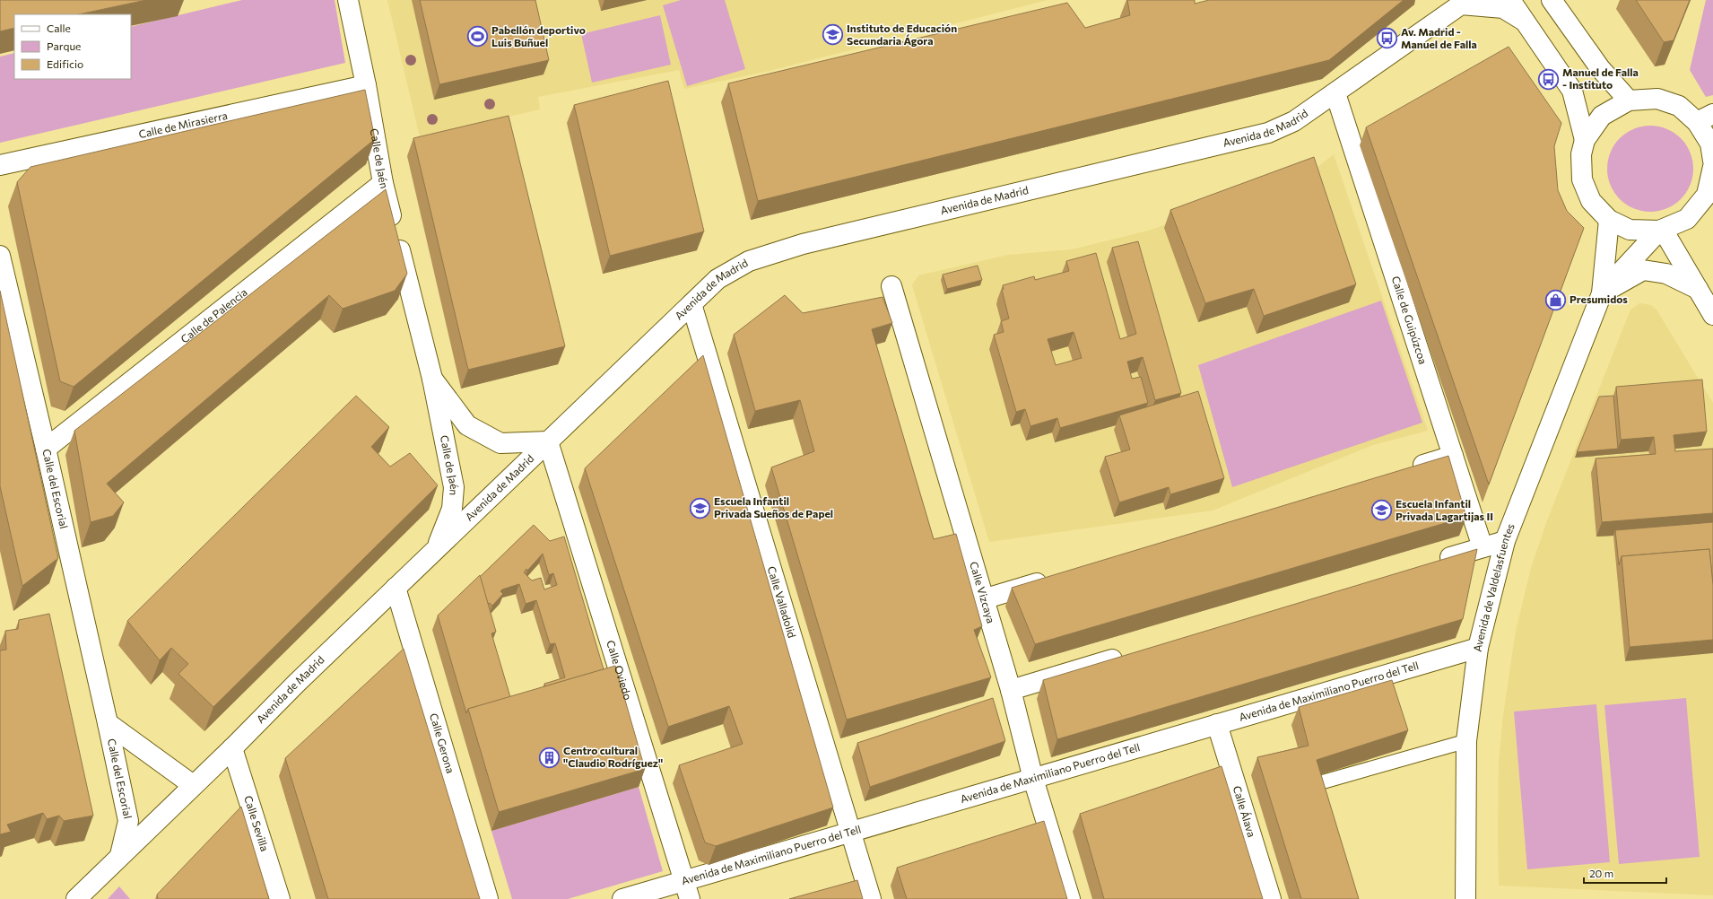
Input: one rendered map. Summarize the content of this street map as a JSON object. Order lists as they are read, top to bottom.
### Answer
{
  "streets": {
    "street": [
      "Calle de Mirasierra",
      "Avenida de Madrid",
      "Calle de Jaén",
      "Calle de Palencia",
      "Calle de Guipúzcoa",
      "Calle del Escorial",
      "Avenida de Valdelasfuentes",
      "Calle Vizcaya",
      "Calle Valladolid",
      "Calle Oviedo",
      "Avenida de Maximiliano Puerro del Tell",
      "Calle Gerona",
      "Calle Álava",
      "Calle Sevilla"
    ]
  },
  "crossings": [
    ["Calle de Mirasierra", "Calle de Jaén"],
    ["Avenida de Madrid", "Calle de Jaén"],
    ["Avenida de Madrid", "Calle de Guipúzcoa"],
    ["Avenida de Madrid", "Calle del Escorial"],
    ["Avenida de Madrid", "Calle Valladolid"],
    ["Avenida de Madrid", "Calle Oviedo"],
    ["Avenida de Madrid", "Calle Gerona"],
    ["Avenida de Madrid", "Calle Sevilla"],
    ["Calle de Jaén", "Calle de Palencia"],
    ["Calle de Jaén", "Calle Oviedo"],
    ["Calle de Palencia", "Calle del Escorial"],
    ["Avenida de Valdelasfuentes", "Avenida de Maximiliano Puerro del Tell"],
    ["Calle Vizcaya", "Avenida de Maximiliano Puerro del Tell"],
    ["Calle Valladolid", "Avenida de Maximiliano Puerro del Tell"],
    ["Calle Oviedo", "Avenida de Maximiliano Puerro del Tell"],
    ["Avenida de Maximiliano Puerro del Tell", "Calle Álava"]
  ],
  "places": {
    "school or university": ["Instituto de Educación Secundaria Ágora", "Escuela Infantil Privada Sueños de Papel", "Escuela Infantil Privada Lagartijas II"],
    "sports": ["Pabellón deportivo Luis Buñuel"],
    "bus stop": ["Av. Madrid - Manuel de Falla", "Manuel de Falla - Instituto"],
    "shop": ["Presumidos"],
    "building": ["Centro cultural \"Claudio Rodríguez\""]
  },
  "legend": ["Calle", "Parque", "Edificio"],
  "scale_bar": "20 m"
}
